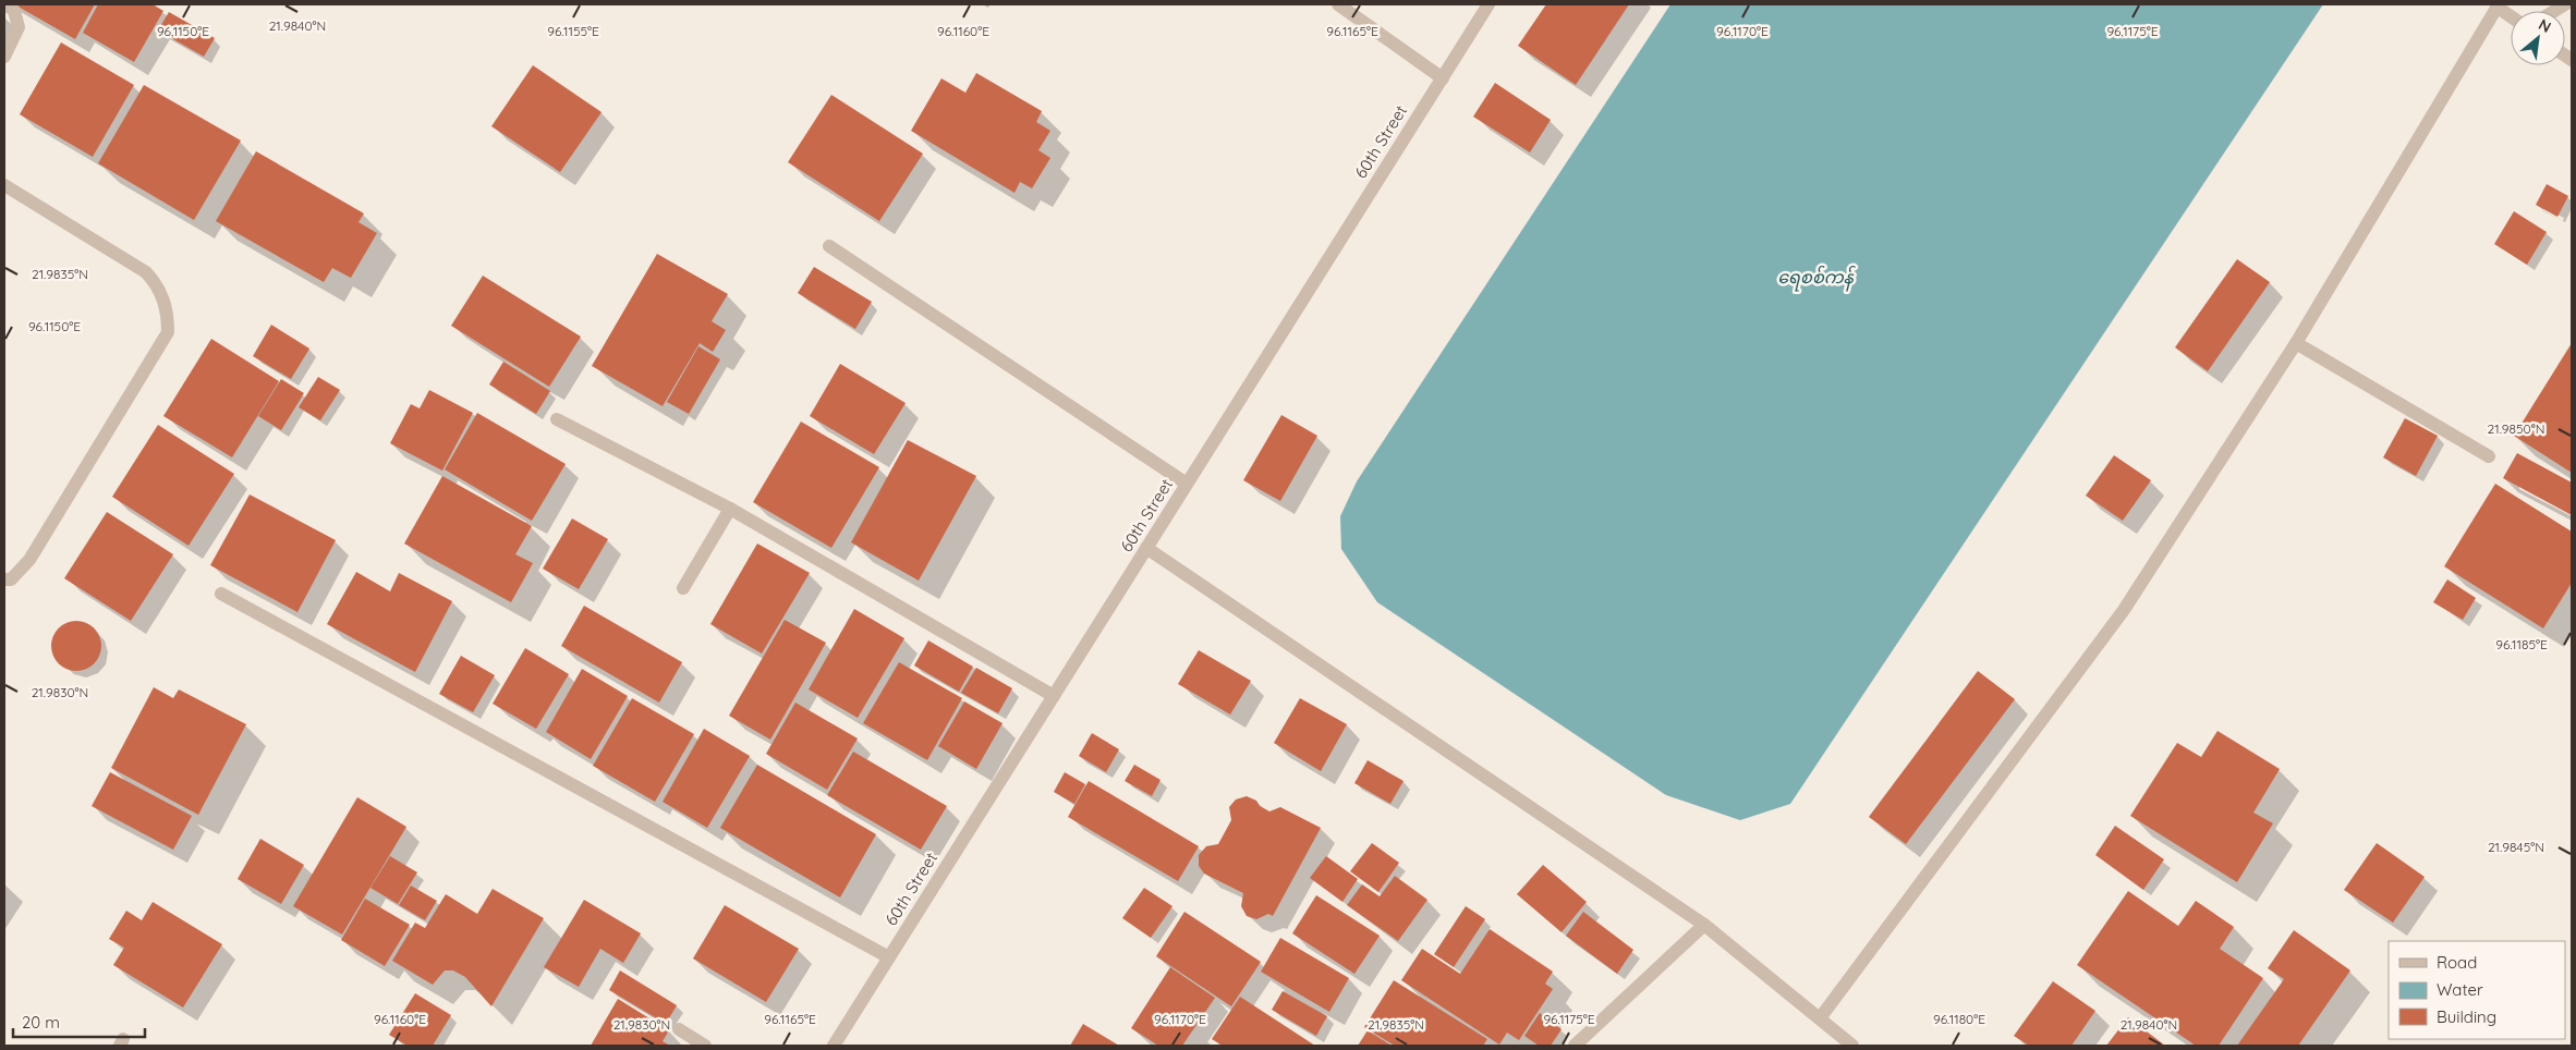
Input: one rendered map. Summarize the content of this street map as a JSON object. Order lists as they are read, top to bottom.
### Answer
{
  "streets": {
    "street": ["60th Street"]
  },
  "water": ["ရေစစ်ကန်"],
  "legend": ["Road", "Water", "Building"],
  "scale_bar": "20 m",
  "north": "top right",
  "coordinates": [
    "21.9840°N",
    "96.1150°E",
    "96.1155°E",
    "96.1160°E",
    "96.1165°E",
    "96.1170°E",
    "96.1175°E",
    "21.9835°N",
    "21.9850°N",
    "96.1185°E",
    "21.9830°N",
    "21.9845°N",
    "96.1180°E"
  ]
}
